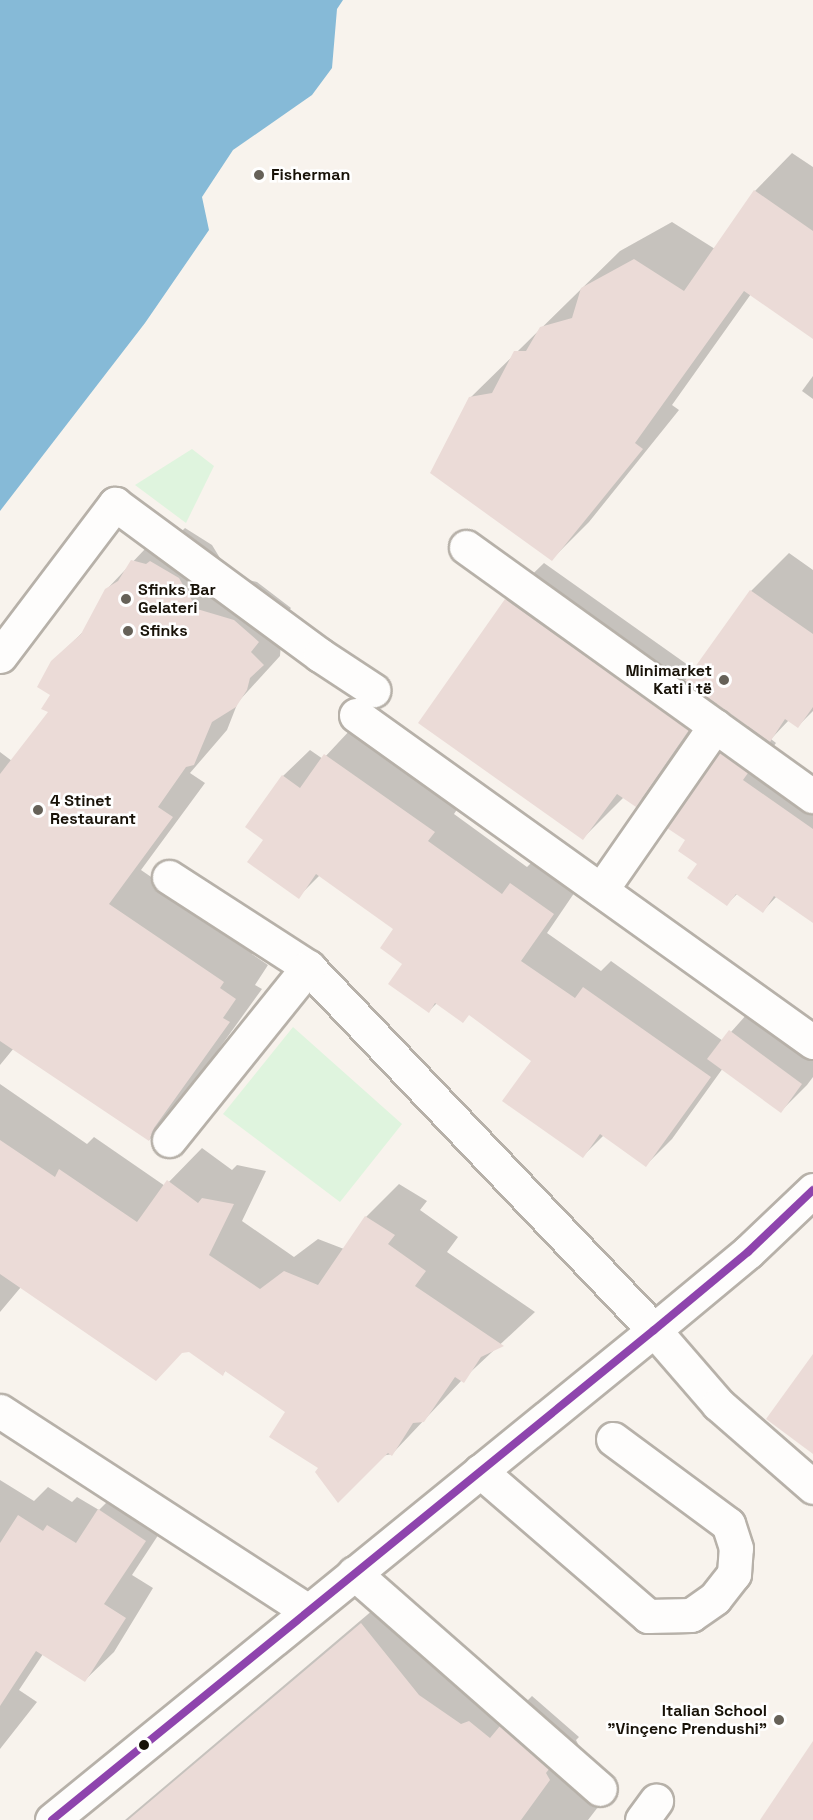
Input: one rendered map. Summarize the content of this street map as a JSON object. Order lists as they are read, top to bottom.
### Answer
{
  "places": [
    "Fisherman",
    "Sfinks Bar Gelateri",
    "Sfinks",
    "Minimarket Kati i të",
    "4 Stinet Restaurant",
    "Italian School \"Vinçenc Prendushi\""
  ]
}
